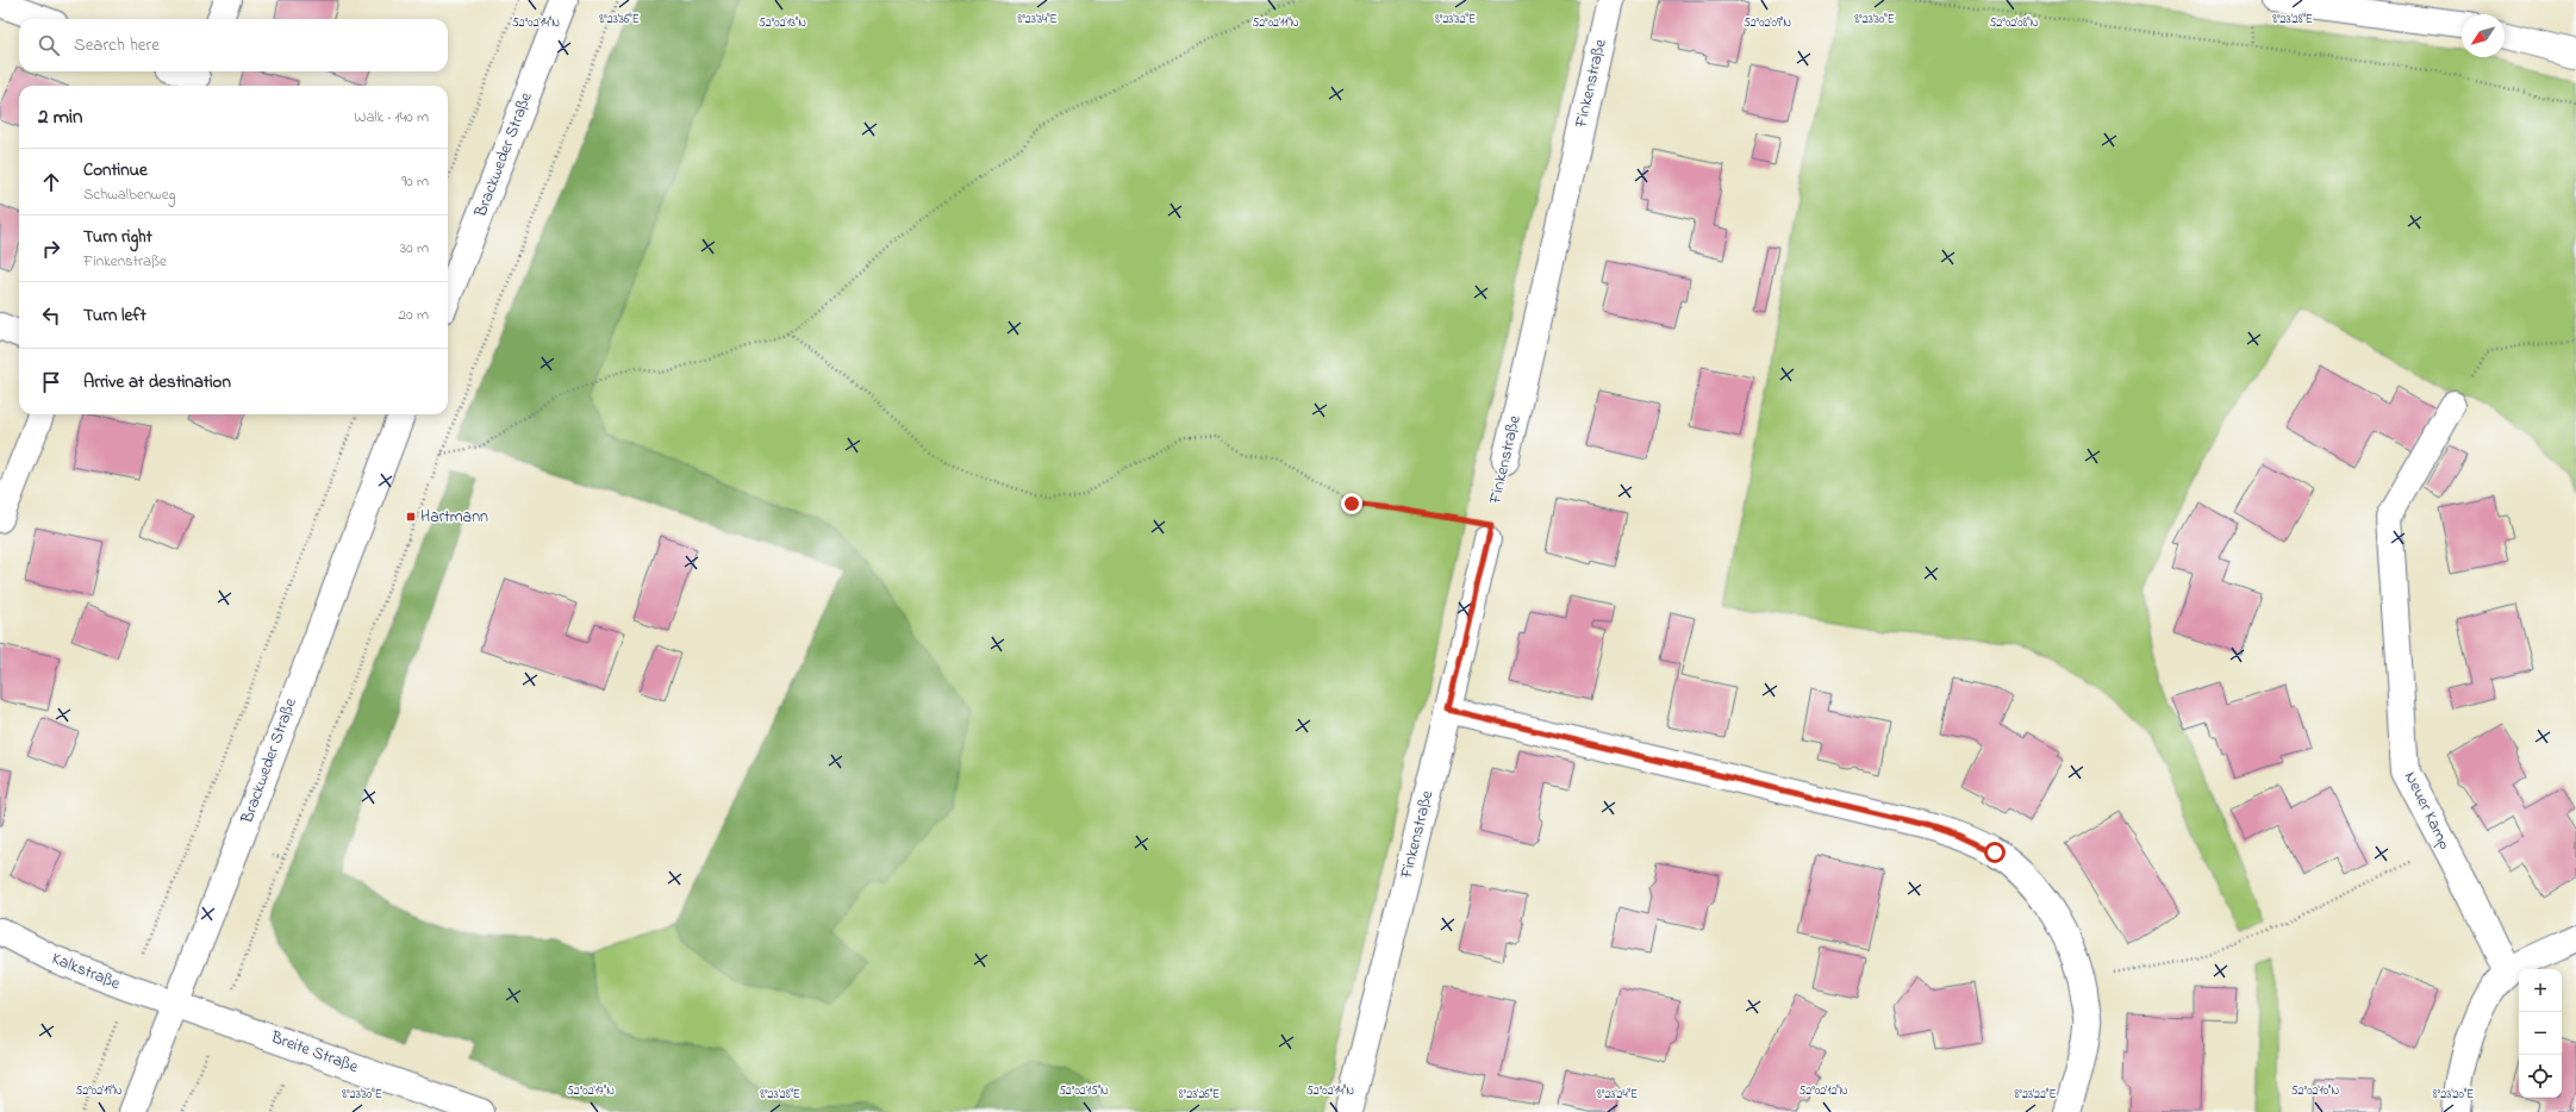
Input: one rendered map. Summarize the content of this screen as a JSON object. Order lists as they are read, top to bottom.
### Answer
{
  "streets": {
    "street": [
      "Finkenstraße",
      "Brackweder Straße",
      "Neuer Kamp",
      "Kalkstraße",
      "Breite Straße"
    ]
  },
  "crossings": [
    ["Brackweder Straße", "Kalkstraße"],
    ["Brackweder Straße", "Breite Straße"],
    ["Kalkstraße", "Breite Straße"]
  ],
  "places": {
    "transit": ["Hartmann"]
  },
  "north": "bottom left",
  "page": {
    "search": "Search here",
    "heading": ["2 min", "Walk · 140 m"],
    "list": [
      ["Continue", "Schwalbenweg", "90 m"],
      ["Turn right", "Finkenstraße", "30 m"],
      ["Turn left", "20 m"],
      "Arrive at destination"
    ],
    "map_buttons": ["+", "−"]
  },
  "coordinates": [
    "8°23'36\"E",
    "8°23'34\"E",
    "8°23'32\"E",
    "8°23'30\"E",
    "8°23'28\"E",
    "52°02'14\"N",
    "52°02'13\"N",
    "52°02'11\"N",
    "52°02'09\"N",
    "52°02'08\"N",
    "52°02'19\"N",
    "52°02'17\"N",
    "52°02'15\"N",
    "52°02'12\"N",
    "52°02'10\"N",
    "8°23'26\"E",
    "8°23'24\"E",
    "8°23'22\"E",
    "8°23'20\"E"
  ]
}
